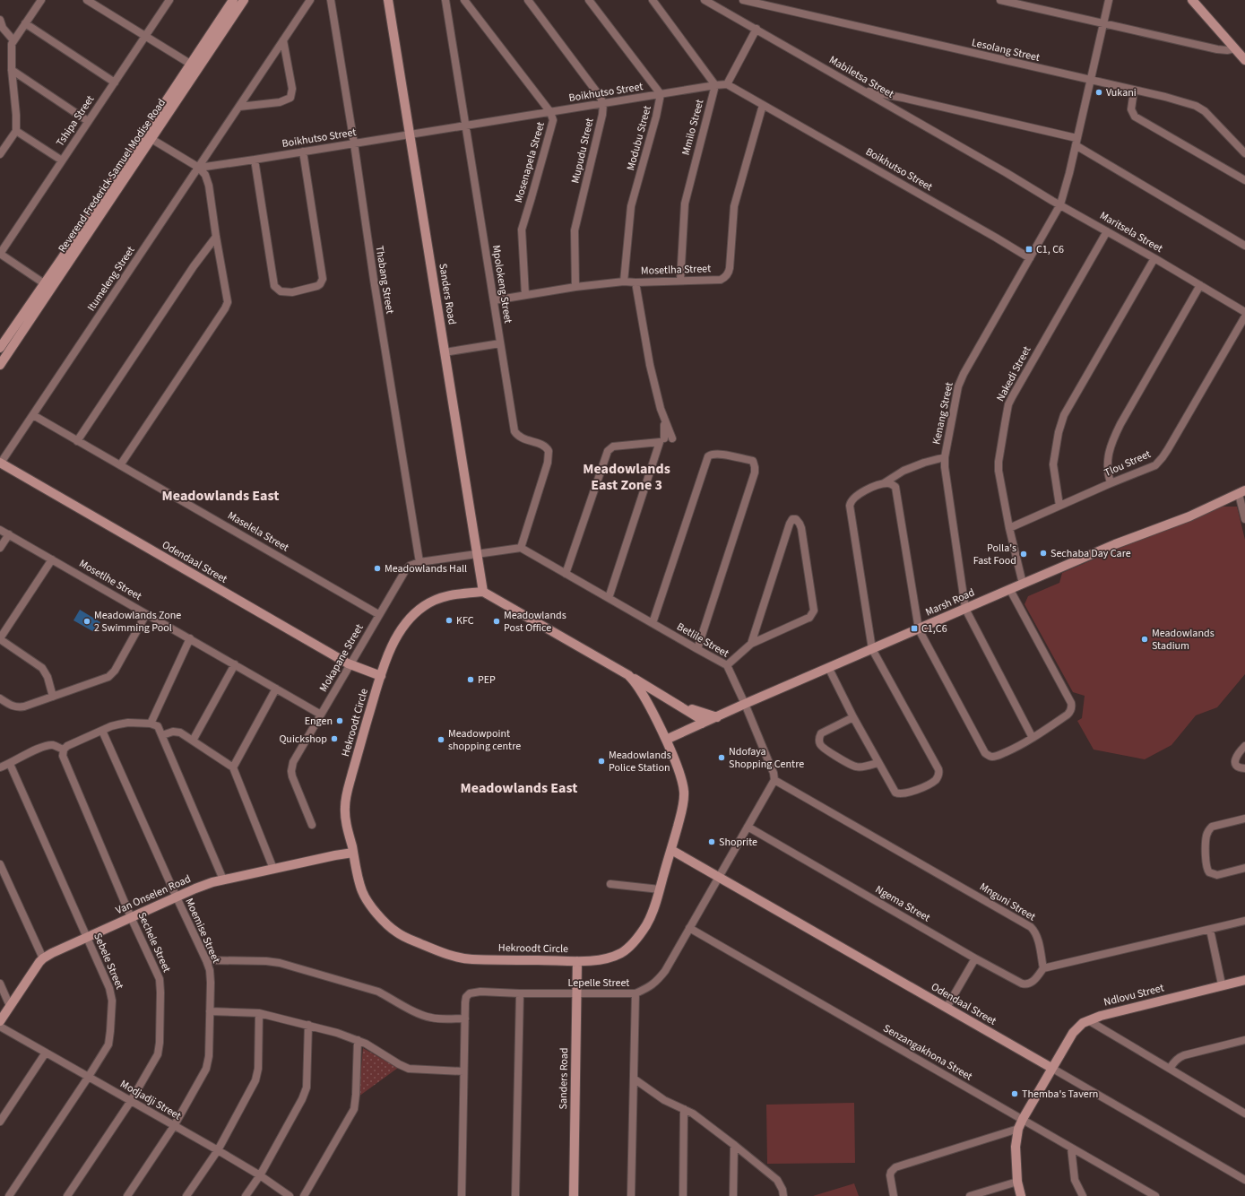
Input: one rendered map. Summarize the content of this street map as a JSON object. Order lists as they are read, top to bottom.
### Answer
{
  "streets": {
    "street": [
      "Lesolang Street",
      "Mabiletsa Street",
      "Boikhutso Street",
      "Tshipa Street",
      "Mmilo Street",
      "Modubu Street",
      "Mupudu Street",
      "Mosenapela Street",
      "Reverend Frederick Samuel Modise Road",
      "Maritsela Street",
      "Mosetlha Street",
      "Itumeleng Street",
      "Thabang Street",
      "Mpolokeng Street",
      "Sanders Road",
      "Nakedi Street",
      "Kenang Street",
      "Tlou Street",
      "Maselela Street",
      "Odendaal Street",
      "Mosetlhe Street",
      "Marsh Road",
      "Betlile Street",
      "Mokapane Street",
      "Hekroodt Circle",
      "Van Onselen Road",
      "Mnguni Street",
      "Ngema Street",
      "Moemise Street",
      "Sechele Street",
      "Sebele Street",
      "Lepelle Street",
      "Ndlovu Street",
      "Senzangakhona Street",
      "Modjadji Street"
    ]
  },
  "crossings": [
    ["Lesolang Street", "Kenang Street"],
    ["Mabiletsa Street", "Maritsela Street"],
    ["Boikhutso Street", "Mmilo Street"],
    ["Boikhutso Street", "Modubu Street"],
    ["Boikhutso Street", "Mupudu Street"],
    ["Boikhutso Street", "Mosenapela Street"],
    ["Boikhutso Street", "Mosetlha Street"],
    ["Boikhutso Street", "Itumeleng Street"],
    ["Boikhutso Street", "Thabang Street"],
    ["Boikhutso Street", "Mpolokeng Street"],
    ["Boikhutso Street", "Sanders Road"],
    ["Boikhutso Street", "Kenang Street"],
    ["Mmilo Street", "Mosetlha Street"],
    ["Modubu Street", "Mosetlha Street"],
    ["Mupudu Street", "Mosetlha Street"],
    ["Mosenapela Street", "Mosetlha Street"],
    ["Maritsela Street", "Nakedi Street"],
    ["Maritsela Street", "Kenang Street"],
    ["Mosetlha Street", "Mpolokeng Street"],
    ["Itumeleng Street", "Maselela Street"],
    ["Itumeleng Street", "Odendaal Street"],
    ["Thabang Street", "Mokapane Street"],
    ["Mpolokeng Street", "Betlile Street"],
    ["Sanders Road", "Mokapane Street"],
    ["Sanders Road", "Hekroodt Circle"],
    ["Sanders Road", "Lepelle Street"],
    ["Nakedi Street", "Tlou Street"],
    ["Nakedi Street", "Marsh Road"],
    ["Kenang Street", "Marsh Road"],
    ["Maselela Street", "Mokapane Street"],
    ["Odendaal Street", "Mokapane Street"],
    ["Odendaal Street", "Hekroodt Circle"],
    ["Odendaal Street", "Lepelle Street"],
    ["Odendaal Street", "Ndlovu Street"],
    ["Mosetlhe Street", "Mokapane Street"],
    ["Marsh Road", "Betlile Street"],
    ["Marsh Road", "Hekroodt Circle"],
    ["Betlile Street", "Mnguni Street"],
    ["Hekroodt Circle", "Van Onselen Road"],
    ["Van Onselen Road", "Moemise Street"],
    ["Van Onselen Road", "Sechele Street"],
    ["Van Onselen Road", "Sebele Street"],
    ["Mnguni Street", "Ngema Street"],
    ["Moemise Street", "Modjadji Street"],
    ["Sechele Street", "Modjadji Street"],
    ["Sebele Street", "Modjadji Street"],
    ["Lepelle Street", "Senzangakhona Street"],
    ["Ndlovu Street", "Senzangakhona Street"]
  ],
  "districts": ["Meadowlands East Zone 3", "Meadowlands East", "Meadowlands East"],
  "places": {
    "other": [
      "Vukani",
      "Sechaba Day Care",
      "Polla's Fast Food",
      "Meadowlands Hall",
      "KFC",
      "Meadowlands Zone 2 Swimming Pool",
      "Meadowlands Post Office",
      "Meadowlands Stadium",
      "PEP",
      "Engen",
      "Quickshop",
      "Meadowpoint shopping centre",
      "Ndofaya Shopping Centre",
      "Meadowlands Police Station",
      "Shoprite",
      "Themba's Tavern"
    ],
    "transit": ["C1, C6", "C1,C6"]
  }
}
